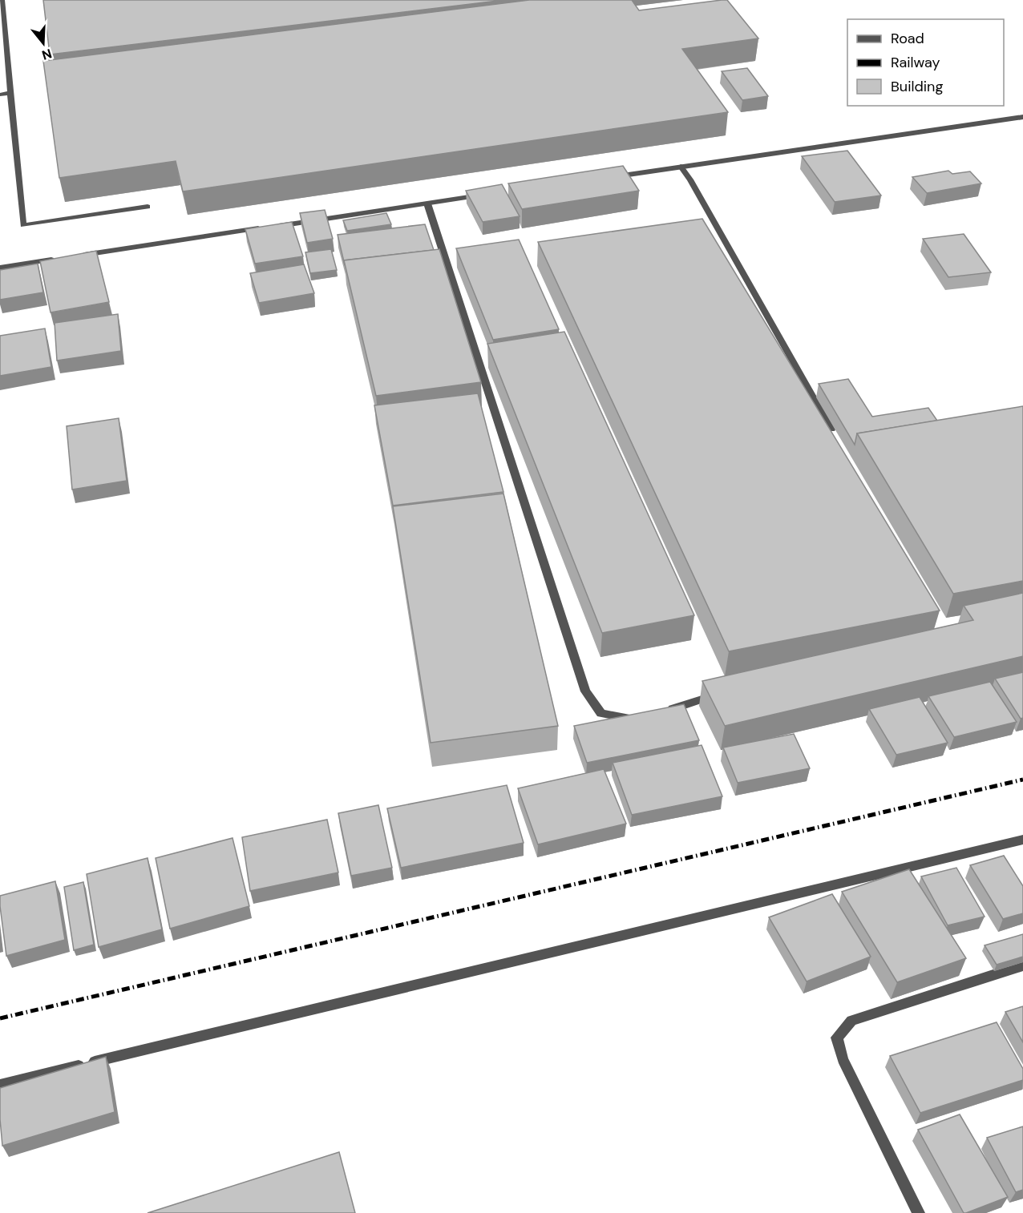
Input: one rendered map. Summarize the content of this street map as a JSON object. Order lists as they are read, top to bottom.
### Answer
{
  "legend": ["Road", "Railway", "Building"],
  "north": "bottom"
}
